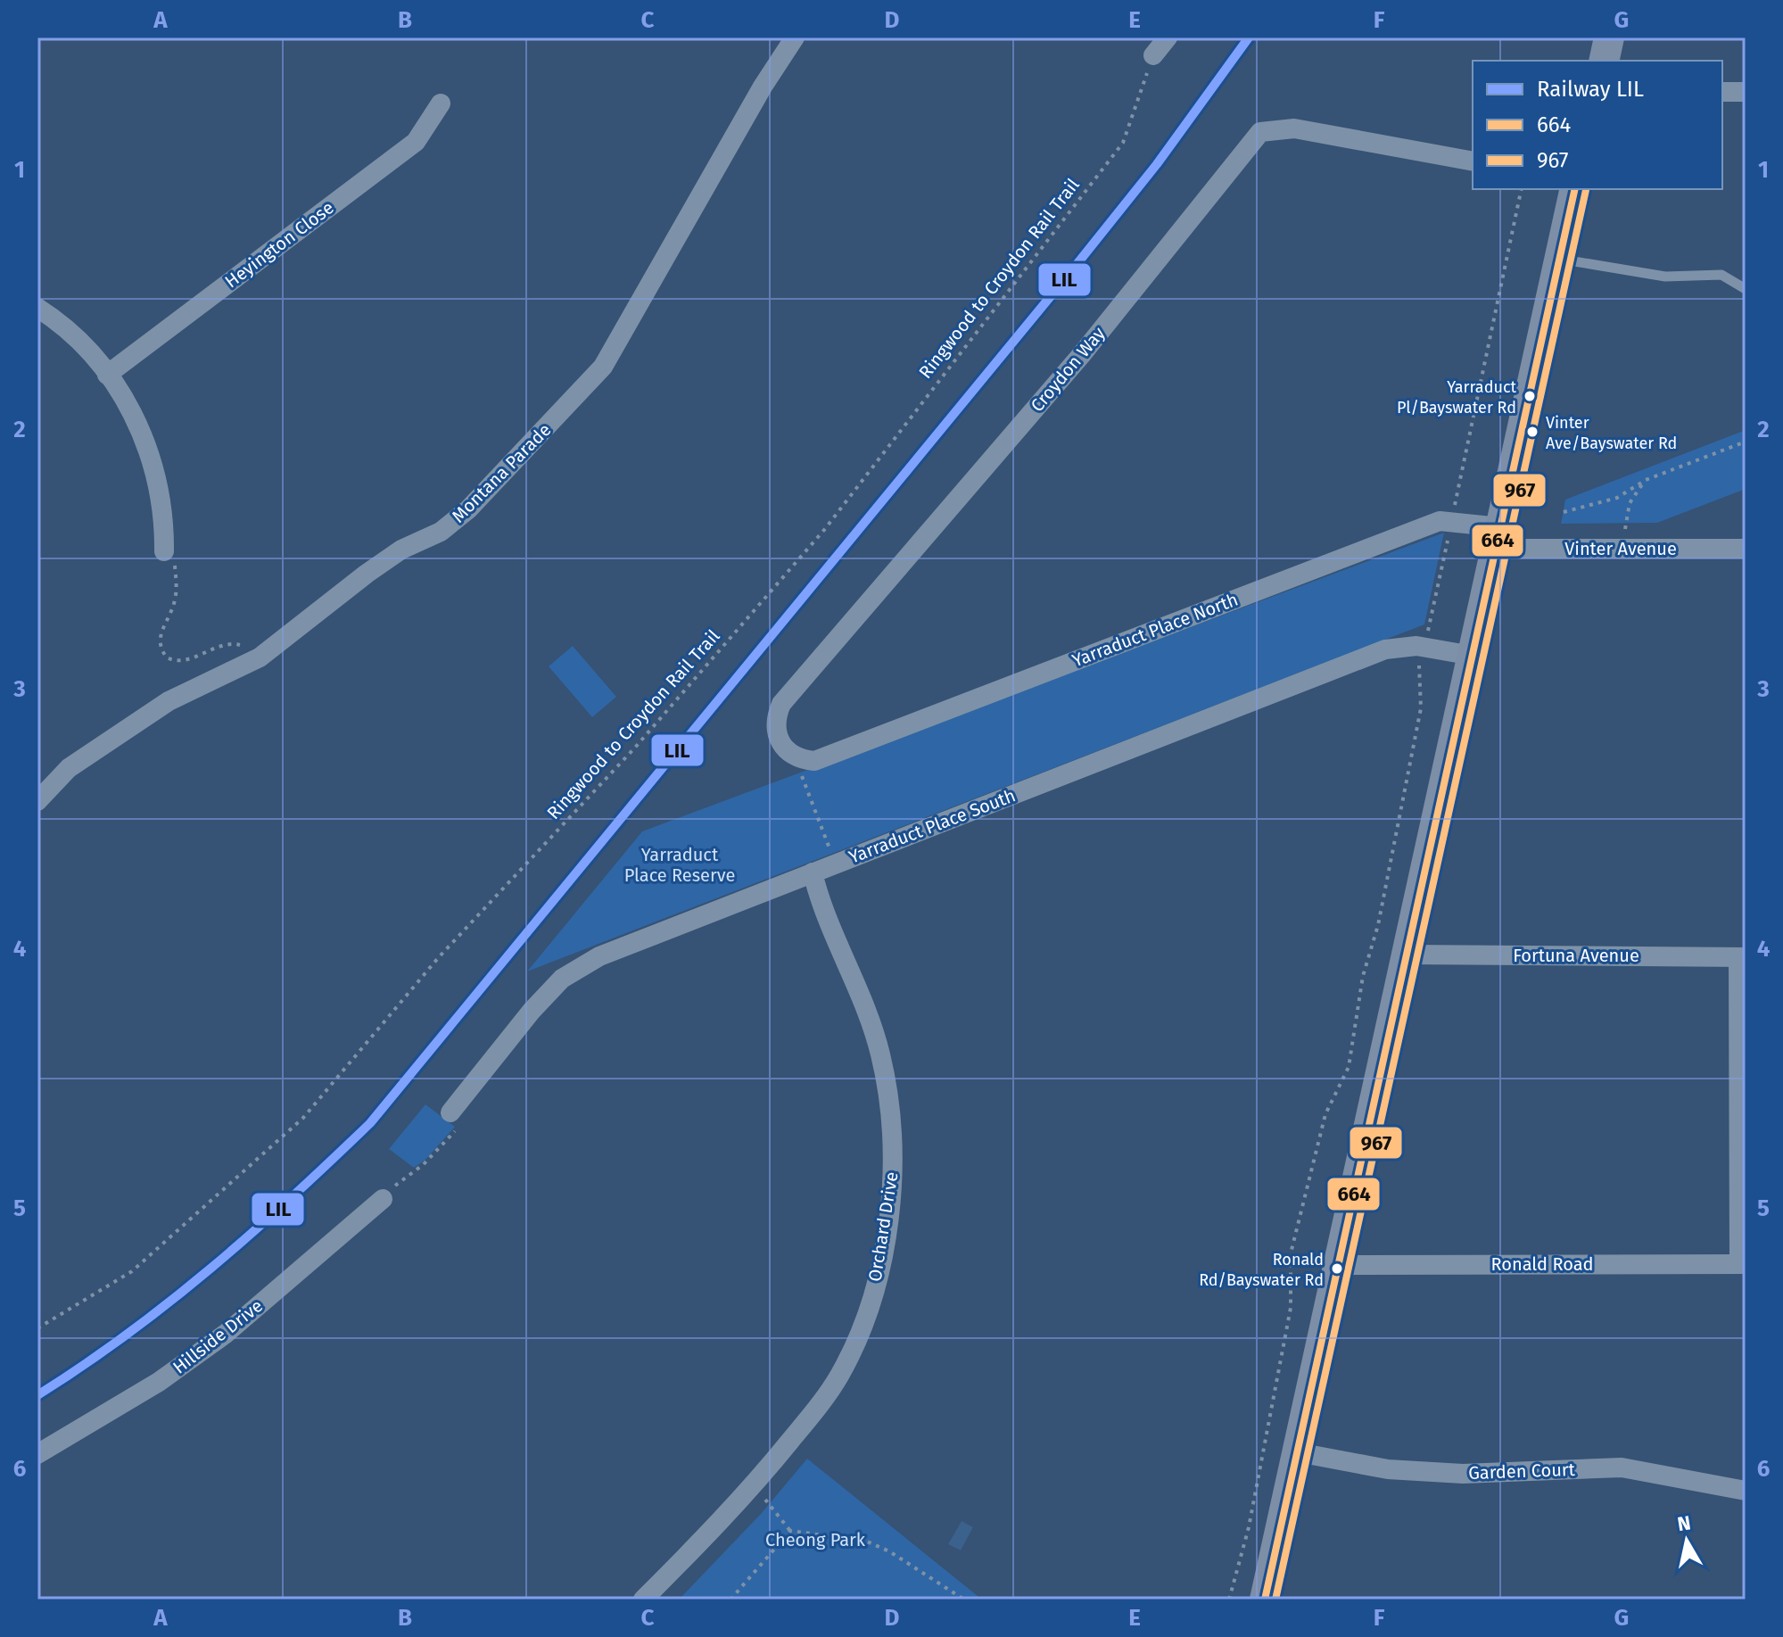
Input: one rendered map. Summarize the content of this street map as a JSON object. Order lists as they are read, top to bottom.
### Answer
{
  "streets": {
    "street": [
      "Heyington Close",
      "Croydon Way",
      "Montana Parade",
      "Vinter Avenue",
      "Yarraduct Place North",
      "Yarraduct Place South",
      "Fortuna Avenue",
      "Orchard Drive",
      "Ronald Road",
      "Hillside Drive",
      "Garden Court"
    ],
    "path": ["Ringwood to Croydon Rail Trail"]
  },
  "crossings": [
    ["Croydon Way", "Yarraduct Place North"],
    ["Vinter Avenue", "Yarraduct Place North"],
    ["Yarraduct Place South", "Orchard Drive"]
  ],
  "parks": ["Yarraduct Place Reserve", "Cheong Park"],
  "places": ["Yarraduct Pl/Bayswater Rd", "Vinter Ave/Bayswater Rd", "Ronald Rd/Bayswater Rd"],
  "lines": ["rail line LIL", "transit line 664", "transit line 967"],
  "legend": ["Railway LIL", "664", "967"],
  "north": "top",
  "grid": {
    "columns": [
      "A",
      "B",
      "C",
      "D",
      "E",
      "F",
      "G"
    ],
    "rows": [
      "1",
      "2",
      "3",
      "4",
      "5",
      "6"
    ]
  }
}
